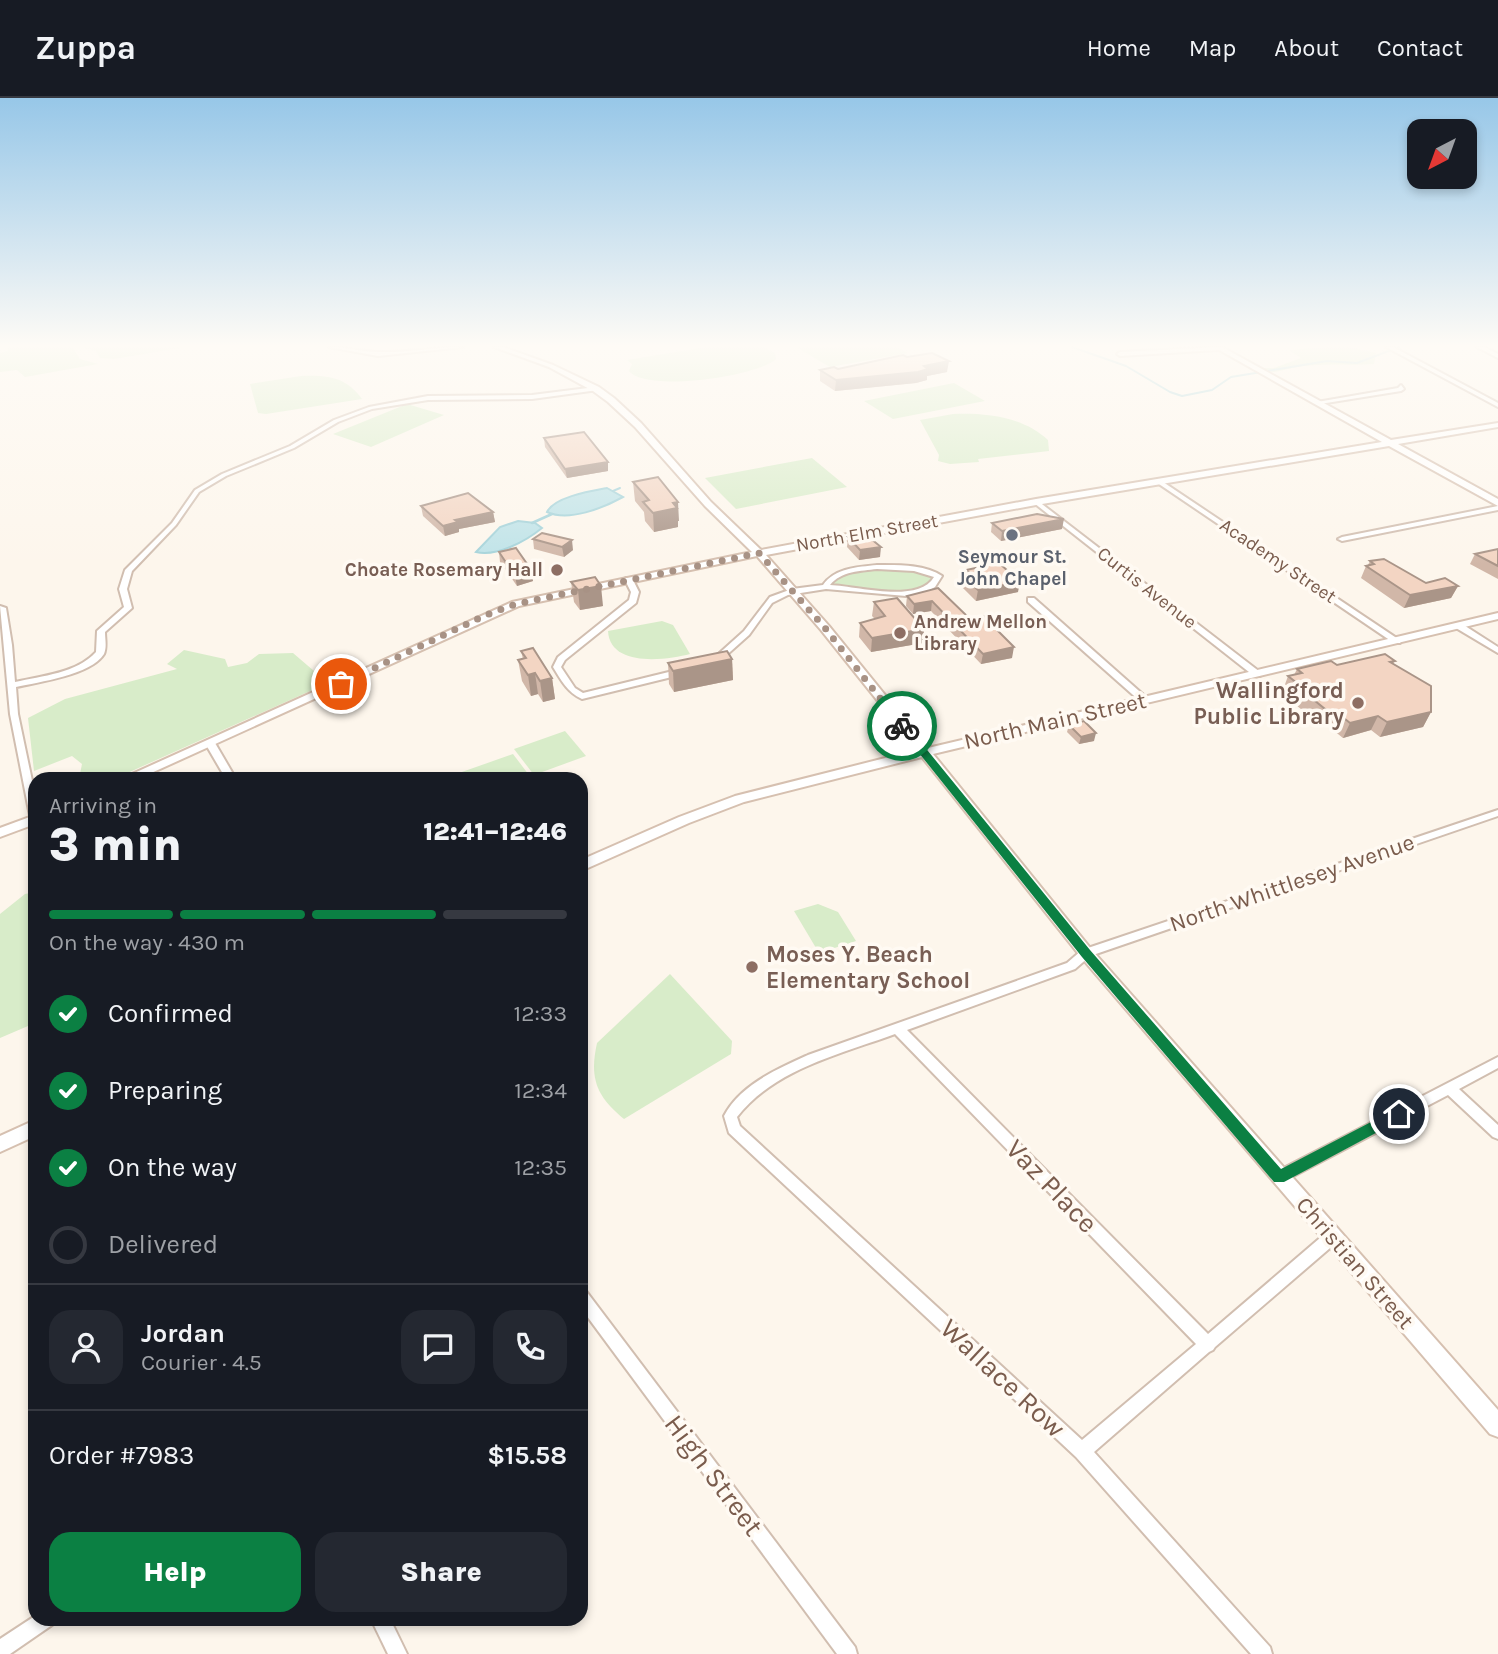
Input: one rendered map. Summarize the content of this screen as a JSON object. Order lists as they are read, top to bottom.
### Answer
{
  "streets": {
    "main road": ["North Elm Street", "North Main Street", "Christian Street"],
    "street": [
      "Academy Street",
      "Curtis Avenue",
      "North Whittlesey Avenue",
      "Vaz Place",
      "Wallace Row",
      "High Street"
    ]
  },
  "crossings": [
    ["North Elm Street", "Academy Street"],
    ["North Elm Street", "Curtis Avenue"],
    ["North Elm Street", "Christian Street"],
    ["Academy Street", "North Main Street"],
    ["Curtis Avenue", "North Main Street"],
    ["North Main Street", "Christian Street"],
    ["North Whittlesey Avenue", "Vaz Place"],
    ["North Whittlesey Avenue", "Christian Street"],
    ["North Whittlesey Avenue", "Wallace Row"]
  ],
  "places": [
    "Seymour St. John Chapel",
    "Choate Rosemary Hall",
    "Andrew Mellon Library",
    "Wallingford Public Library",
    "Moses Y. Beach Elementary School"
  ],
  "north": "bottom left",
  "page": {
    "header": "Zuppa",
    "nav": [
      "Home",
      "Map",
      "About",
      "Contact"
    ],
    "heading": ["3 min", "Arriving in", "12:41–12:46"],
    "panel": [
      "Jordan",
      "Courier · 4.5",
      "Order #7983",
      "$15.58"
    ],
    "bar": "On the way · 430 m",
    "list": [
      ["Confirmed", "12:33"],
      ["Preparing", "12:34"],
      ["On the way", "12:35"],
      "Delivered"
    ],
    "buttons": ["Help", "Share"]
  }
}
